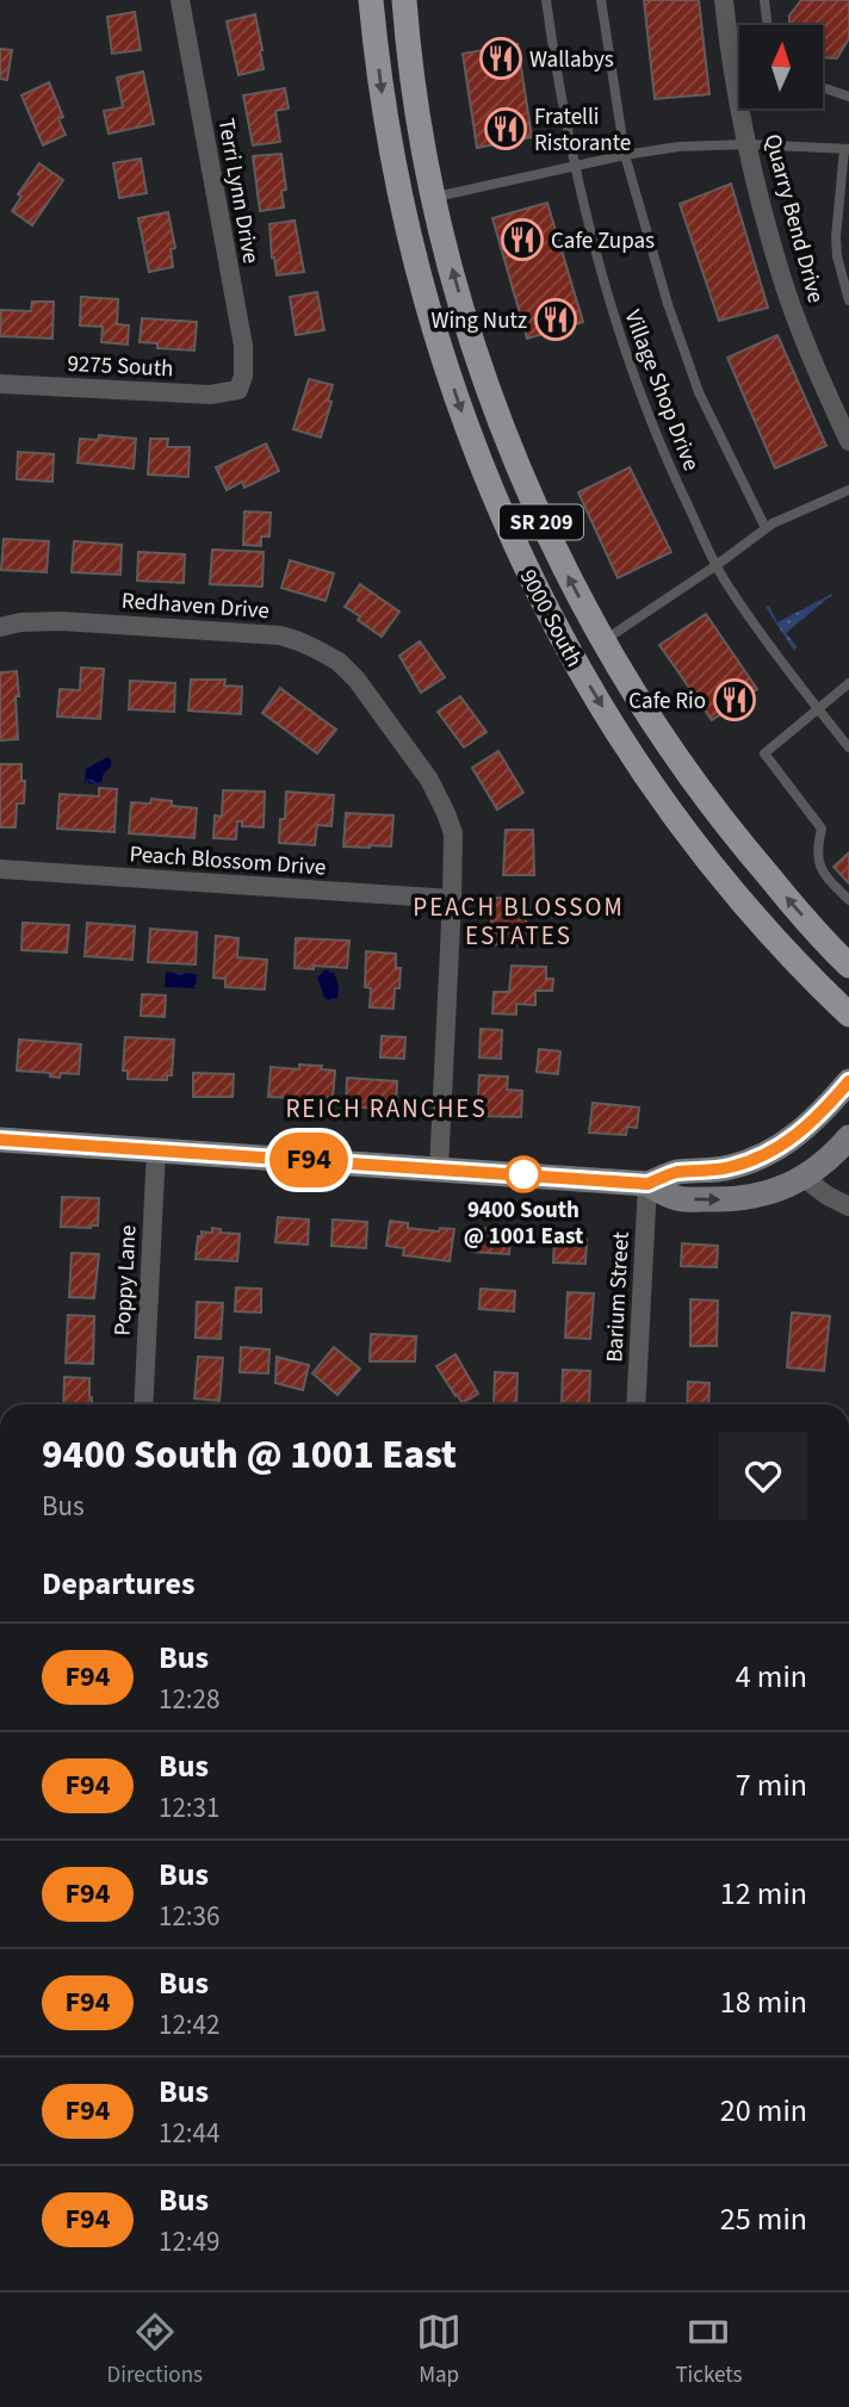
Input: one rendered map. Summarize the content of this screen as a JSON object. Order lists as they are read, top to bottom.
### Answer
{
  "streets": {
    "main road": ["SR 209", "9000 South"],
    "street": [
      "Terri Lynn Drive",
      "Quarry Bend Drive",
      "9275 South",
      "Redhaven Drive",
      "Peach Blossom Drive",
      "Poppy Lane",
      "Barium Street"
    ],
    "lane": ["Village Shop Drive"]
  },
  "crossings": [
    ["Terri Lynn Drive", "9275 South"],
    ["Redhaven Drive", "Peach Blossom Drive"]
  ],
  "districts": ["PEACH BLOSSOM ESTATES", "REICH RANCHES"],
  "places": {
    "restaurant": [
      "Wallabys",
      "Fratelli Ristorante",
      "Cafe Zupas",
      "Wing Nutz",
      "Cafe Rio"
    ],
    "other": ["9400 South @ 1001 East"]
  },
  "lines": ["bus line F94"],
  "north": "top",
  "page": {
    "on_map": "F94",
    "heading": [
      ["9400 South @ 1001 East", "Bus"],
      "Departures"
    ],
    "list": [
      {
        "mark": "F94",
        "name": "Bus",
        "note": "12:28",
        "value": "4 min"
      },
      {
        "mark": "F94",
        "name": "Bus",
        "note": "12:31",
        "value": "7 min"
      },
      {
        "mark": "F94",
        "name": "Bus",
        "note": "12:36",
        "value": "12 min"
      },
      {
        "mark": "F94",
        "name": "Bus",
        "note": "12:42",
        "value": "18 min"
      },
      {
        "mark": "F94",
        "name": "Bus",
        "note": "12:44",
        "value": "20 min"
      },
      {
        "mark": "F94",
        "name": "Bus",
        "note": "12:49",
        "value": "25 min"
      }
    ],
    "tabs": ["Directions", "Map", "Tickets"]
  }
}
